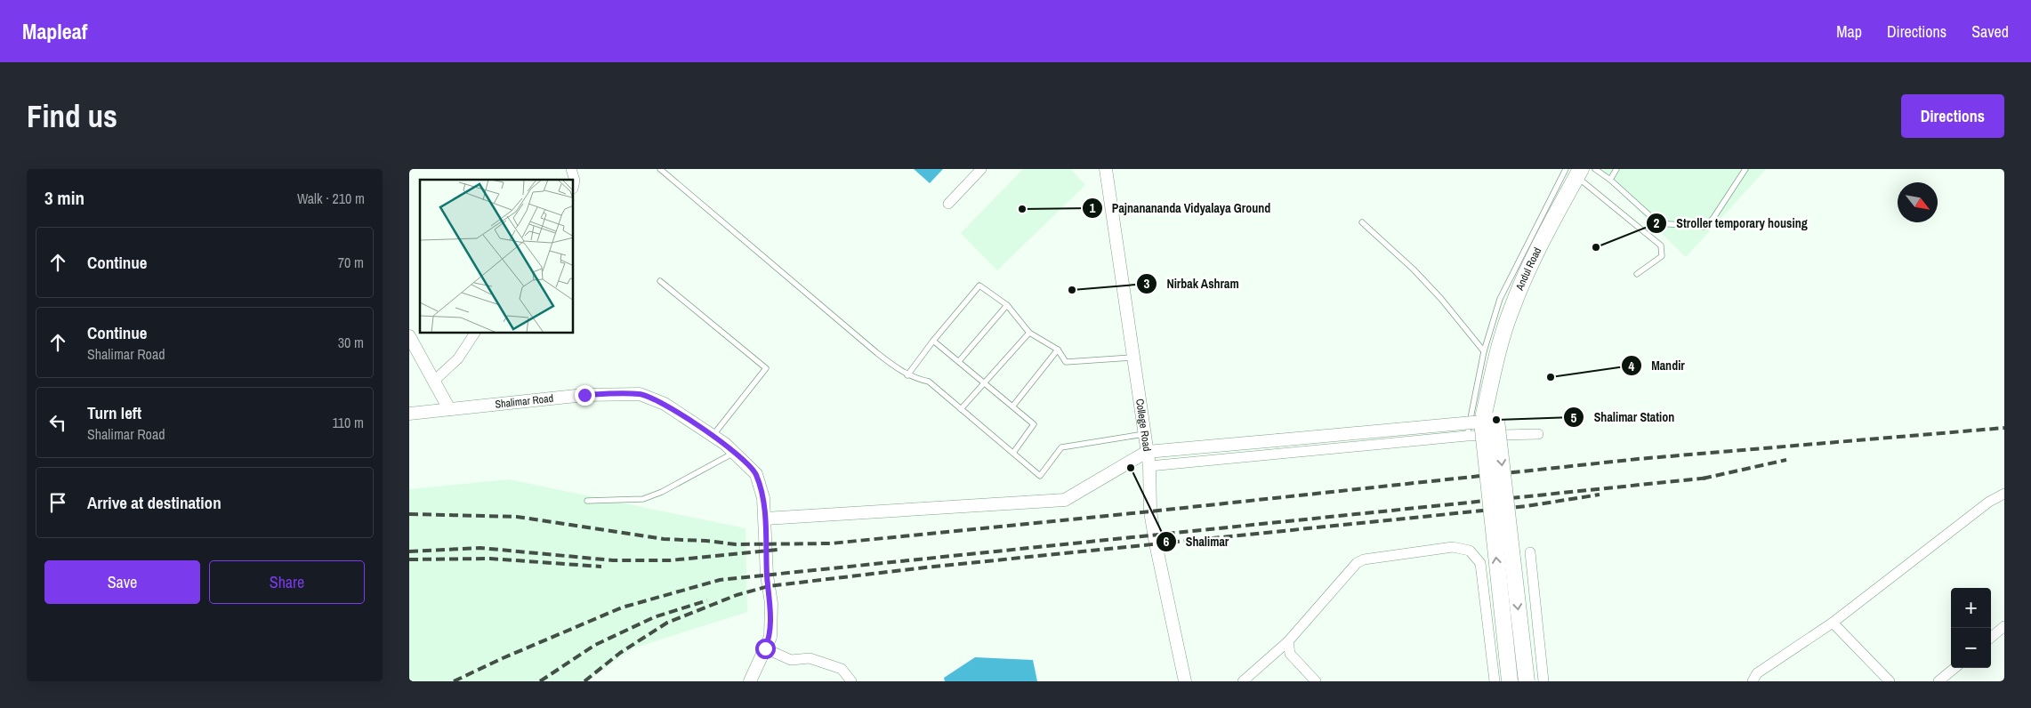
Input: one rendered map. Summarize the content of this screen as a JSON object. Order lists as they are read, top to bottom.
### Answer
{
  "streets": {
    "main road": ["Andul Road"],
    "street": ["Shalimar Road", "College Road"]
  },
  "places": [
    "Pajnanananda Vidyalaya Ground",
    "Stroller temporary housing",
    "Nirbak Ashram",
    "Mandir",
    "Shalimar Station",
    "Shalimar"
  ],
  "north": "bottom right",
  "page": {
    "header": "Mapleaf",
    "nav": ["Map", "Directions", "Saved"],
    "buttons": [
      "Directions",
      ["Save", "Share"]
    ],
    "title": "Find us",
    "heading": ["3 min", "Walk · 210 m"],
    "list": [
      ["Continue", "70 m"],
      ["Continue", "Shalimar Road", "30 m"],
      ["Turn left", "Shalimar Road", "110 m"],
      "Arrive at destination"
    ],
    "map_buttons": ["+", "−"]
  }
}
